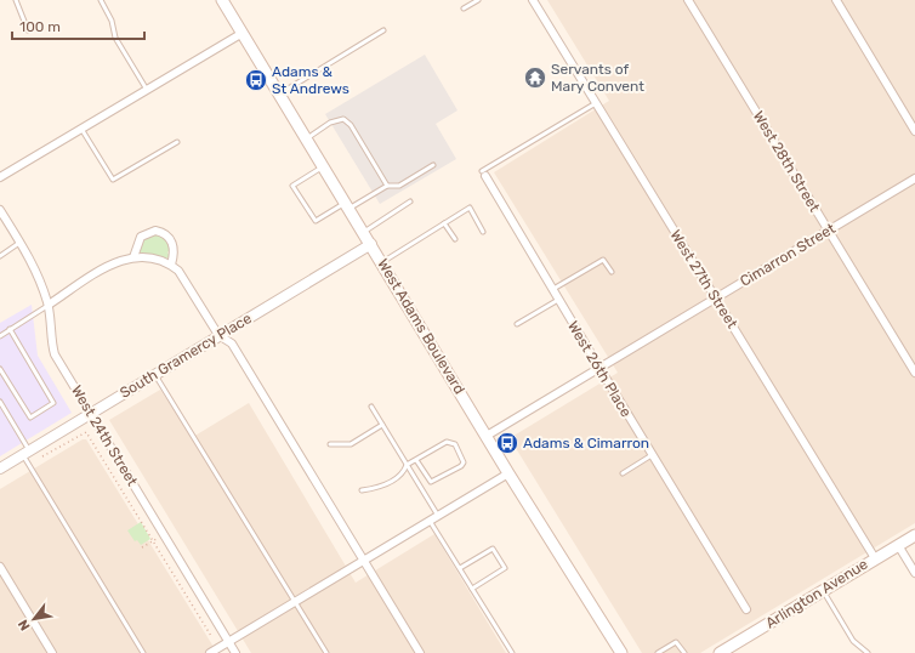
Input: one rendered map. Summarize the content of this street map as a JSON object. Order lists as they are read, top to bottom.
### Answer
{
  "streets": {
    "main road": ["West Adams Boulevard", "Arlington Avenue"],
    "street": [
      "West 28th Street",
      "Cimarron Street",
      "West 27th Street",
      "South Gramercy Place",
      "West 26th Place",
      "West 24th Street"
    ]
  },
  "crossings": [
    ["West 28th Street", "Cimarron Street"],
    ["Cimarron Street", "West 27th Street"],
    ["Cimarron Street", "West Adams Boulevard"],
    ["Cimarron Street", "West 26th Place"],
    ["West 27th Street", "Arlington Avenue"],
    ["West Adams Boulevard", "South Gramercy Place"],
    ["South Gramercy Place", "West 24th Street"]
  ],
  "places": {
    "temple": ["Servants of Mary Convent"],
    "bus stop": ["Adams & St Andrews", "Adams & Cimarron"]
  },
  "scale_bar": "100 m",
  "north": "bottom left"
}
